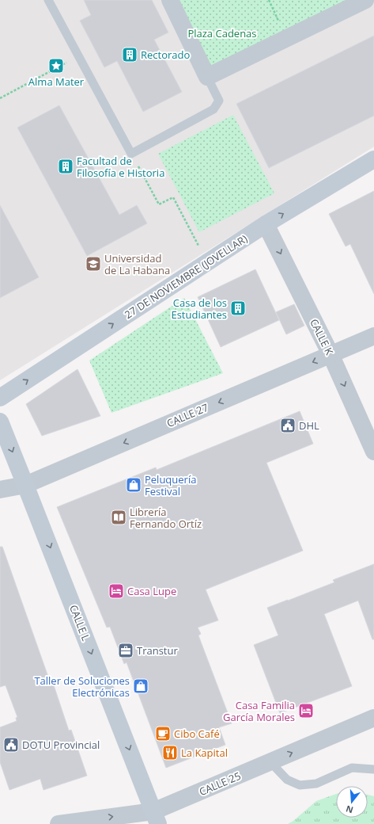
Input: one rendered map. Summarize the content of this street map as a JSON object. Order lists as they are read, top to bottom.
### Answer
{
  "streets": {
    "main road": ["27 DE NOVIEMBRE (JOVELLAR)", "CALLE L"],
    "street": ["CALLE K", "CALLE 27", "CALLE 25"]
  },
  "crossings": [
    ["27 DE NOVIEMBRE (JOVELLAR)", "CALLE K"],
    ["CALLE K", "CALLE 27"],
    ["CALLE 27", "CALLE L"],
    ["CALLE L", "CALLE 25"]
  ],
  "one_way": [
    "27 DE NOVIEMBRE (JOVELLAR)",
    "CALLE K",
    "CALLE 27",
    "CALLE L",
    "CALLE 25"
  ],
  "parks": ["Plaza Cadenas"],
  "places": {
    "building": ["Rectorado", "Facultad de Filosofía e Historia", "Casa de los Estudiantes"],
    "place": ["Alma Mater"],
    "school or university": ["Universidad de La Habana"],
    "public building": ["DHL", "DOTU Provincial"],
    "shop": ["Peluquería Festival", "Taller de Soluciones Electrónicas"],
    "library": ["Librería Fernando Ortíz"],
    "hotel": ["Casa Lupe", "Casa Familia García Morales"],
    "office": ["Transtur"],
    "cafe": ["Cibo Café"],
    "restaurant": ["La Kapital"]
  },
  "north": "bottom"
}
